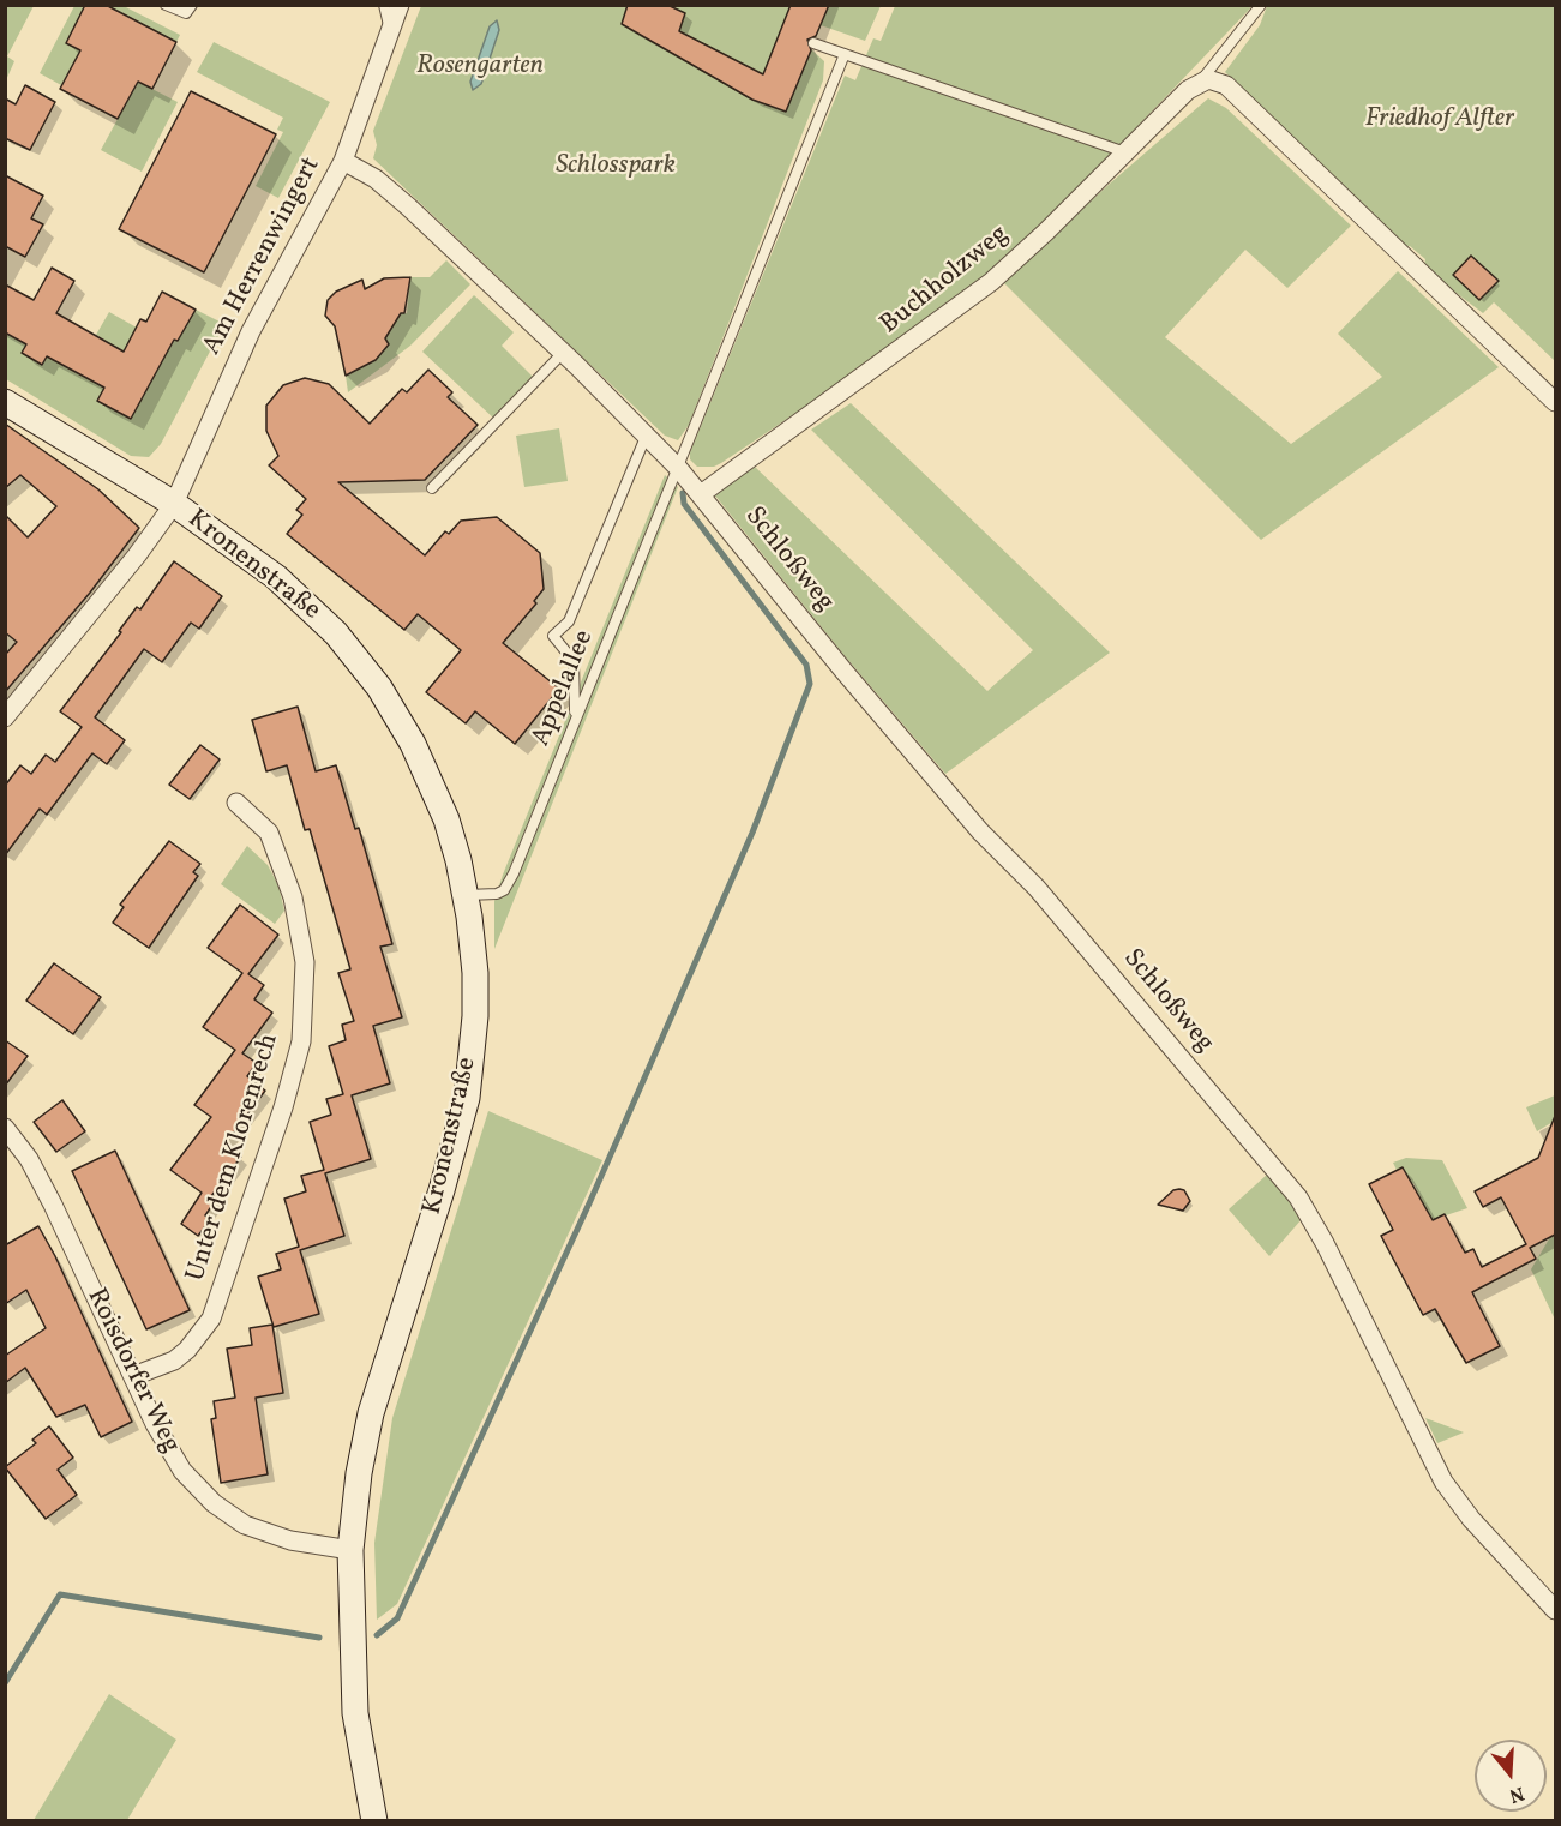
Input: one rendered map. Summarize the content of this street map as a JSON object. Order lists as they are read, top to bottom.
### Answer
{
  "streets": {
    "street": [
      "Am Herrenwingert",
      "Buchholzweg",
      "Schloßweg",
      "Kronenstraße",
      "Unter dem Klorenrech",
      "Roisdorfer Weg"
    ],
    "lane": ["Appelallee"]
  },
  "crossings": [
    ["Am Herrenwingert", "Schloßweg"],
    ["Am Herrenwingert", "Kronenstraße"],
    ["Buchholzweg", "Schloßweg"],
    ["Schloßweg", "Appelallee"],
    ["Kronenstraße", "Appelallee"],
    ["Kronenstraße", "Roisdorfer Weg"],
    ["Unter dem Klorenrech", "Roisdorfer Weg"]
  ],
  "parks": ["Rosengarten", "Friedhof Alfter", "Schlosspark"],
  "north": "bottom"
}
